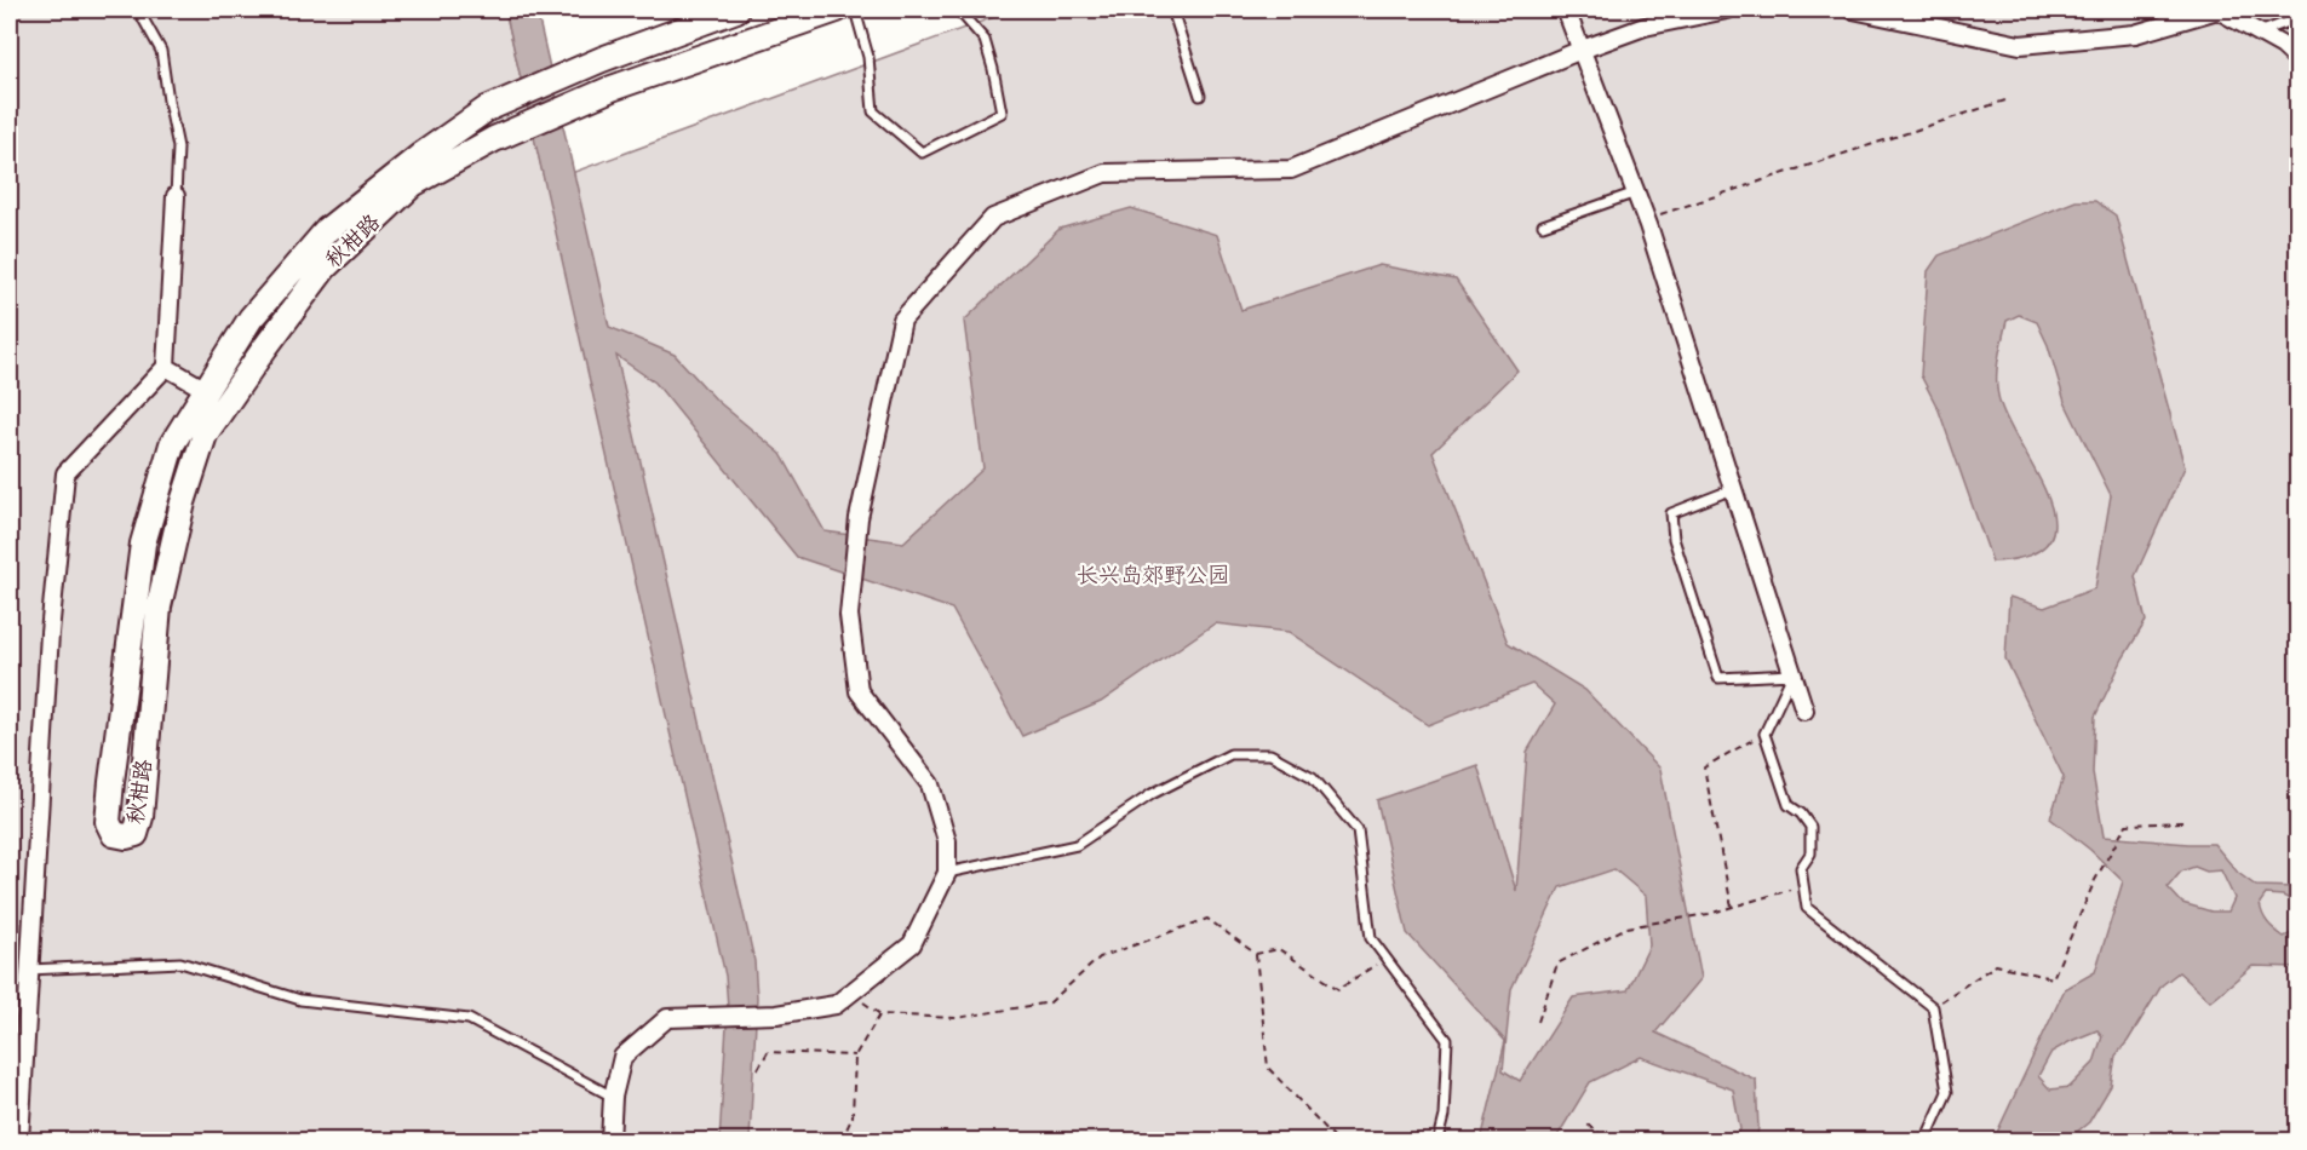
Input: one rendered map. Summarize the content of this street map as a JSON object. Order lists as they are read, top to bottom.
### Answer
{
  "streets": {
    "street": ["秋柑路"]
  },
  "parks": ["长兴岛郊野公园"]
}
